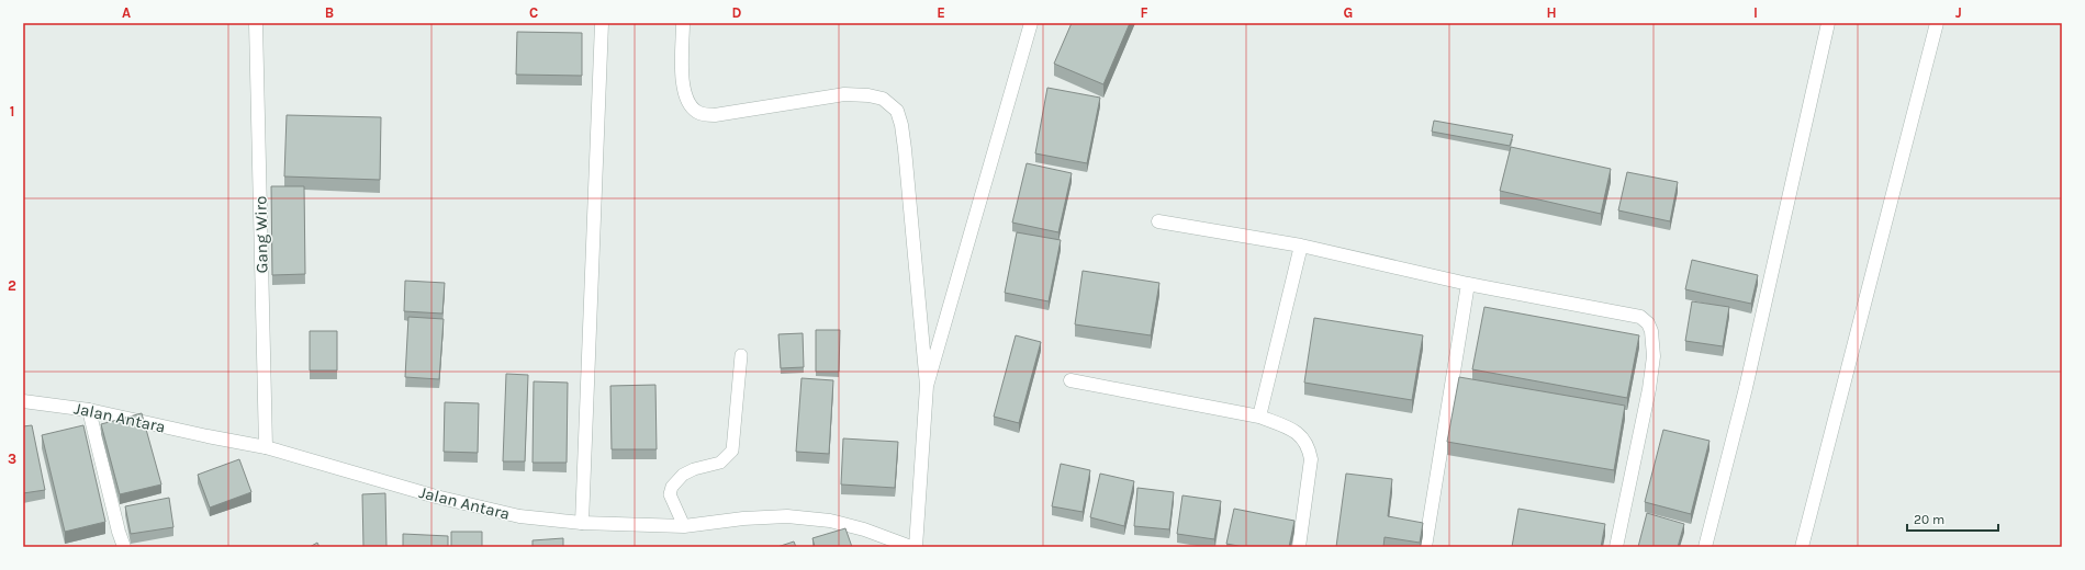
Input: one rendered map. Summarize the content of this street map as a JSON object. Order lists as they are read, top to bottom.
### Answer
{
  "streets": {
    "street": ["Gang Wiro", "Jalan Antara"]
  },
  "crossings": [
    ["Gang Wiro", "Jalan Antara"]
  ],
  "scale_bar": "20 m",
  "grid": {
    "columns": [
      "A",
      "B",
      "C",
      "D",
      "E",
      "F",
      "G",
      "H",
      "I",
      "J"
    ],
    "rows": ["1", "2", "3"]
  }
}
